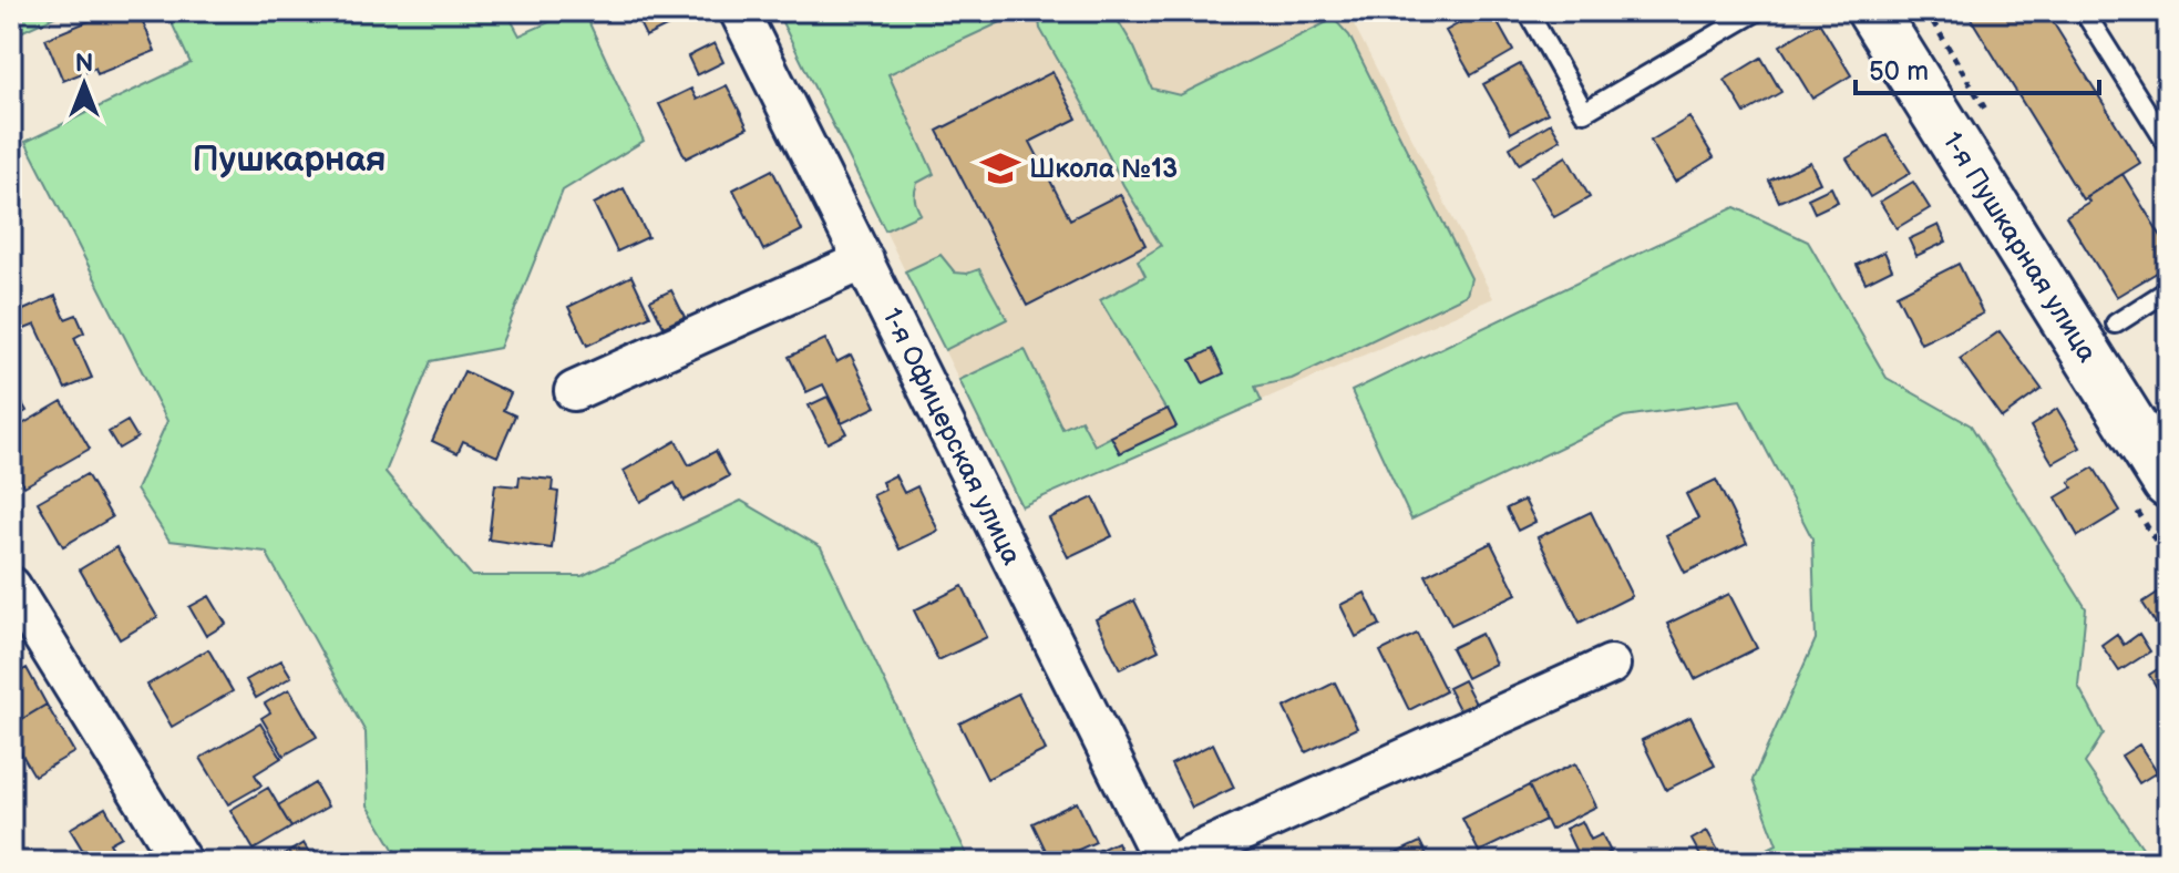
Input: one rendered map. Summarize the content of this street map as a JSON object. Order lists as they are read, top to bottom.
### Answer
{
  "streets": {
    "main road": ["1-я Пушкарная улица"],
    "street": ["1-я Офицерская улица"]
  },
  "districts": ["Пушкарная"],
  "places": {
    "school or university": ["Школа №13"]
  },
  "scale_bar": "50 m",
  "north": "top"
}
